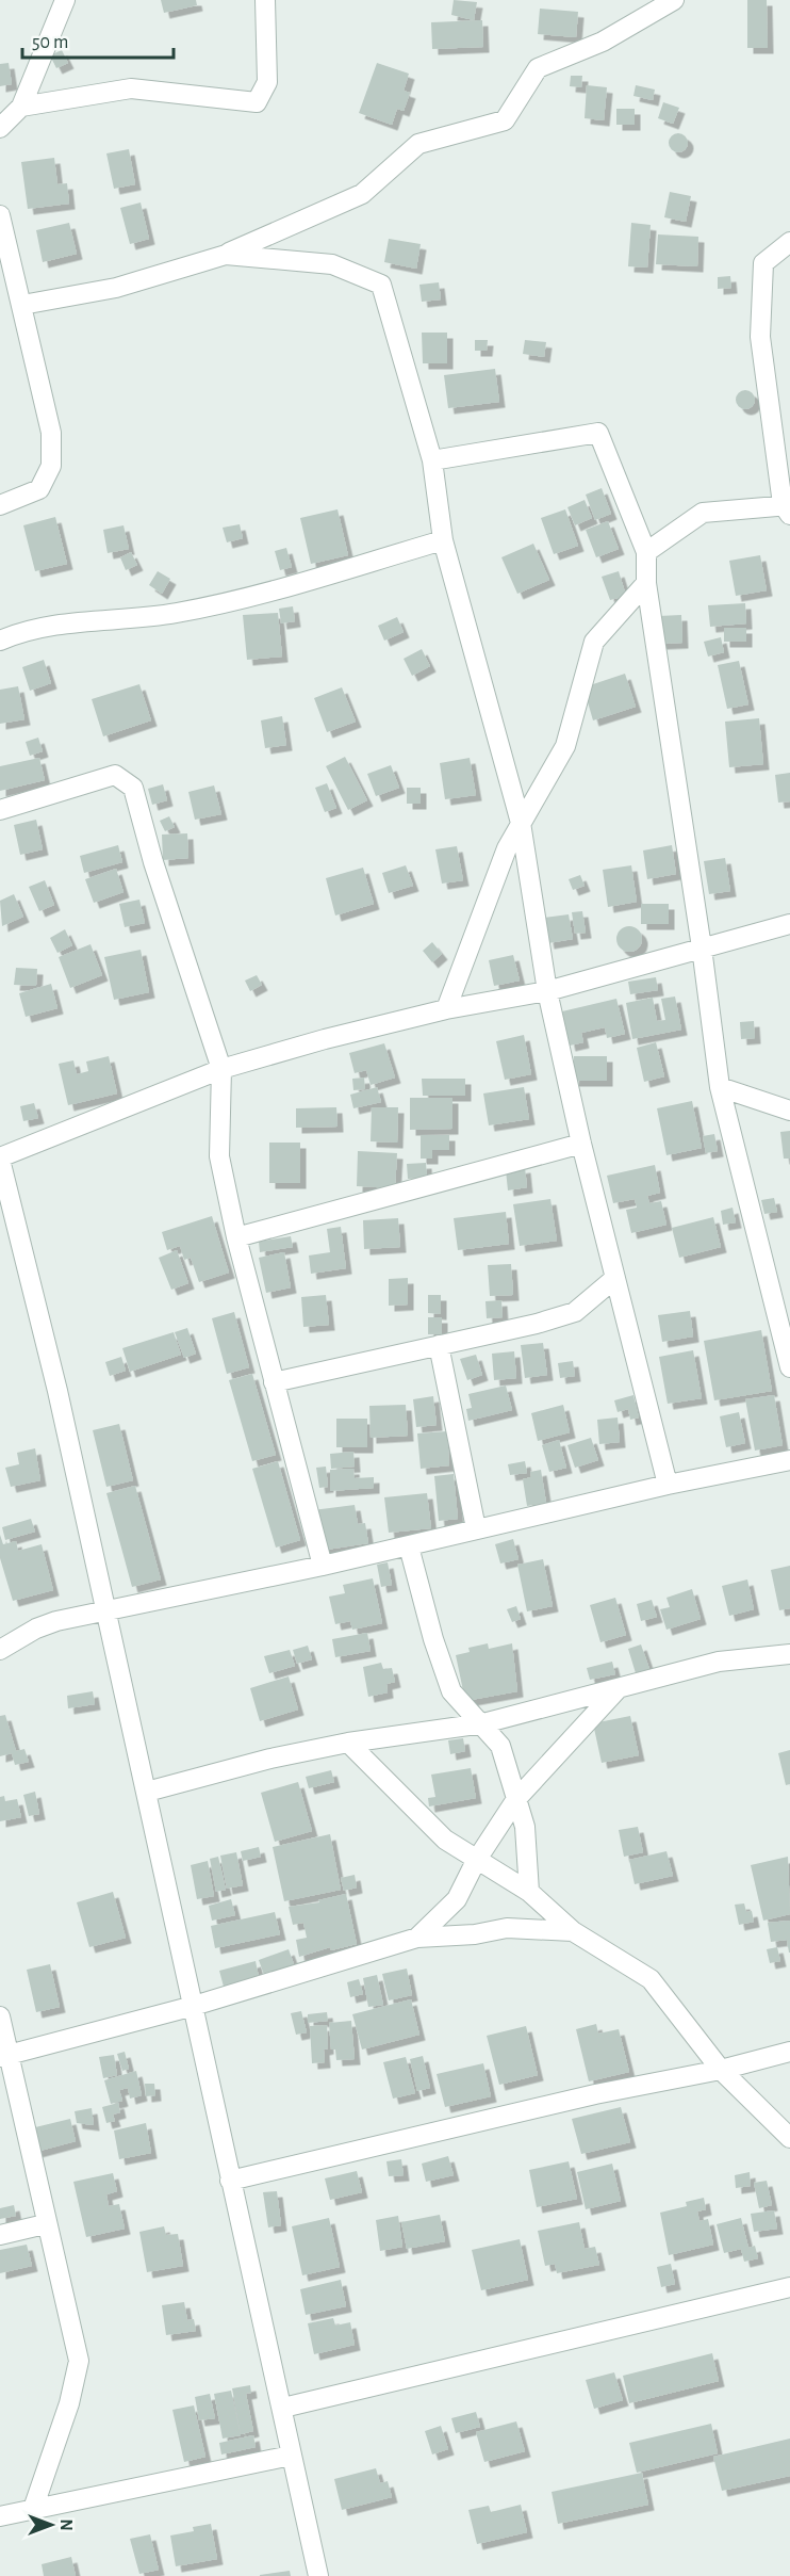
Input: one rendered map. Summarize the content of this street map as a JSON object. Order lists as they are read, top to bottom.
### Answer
{
  "scale_bar": "50 m",
  "north": "right"
}
